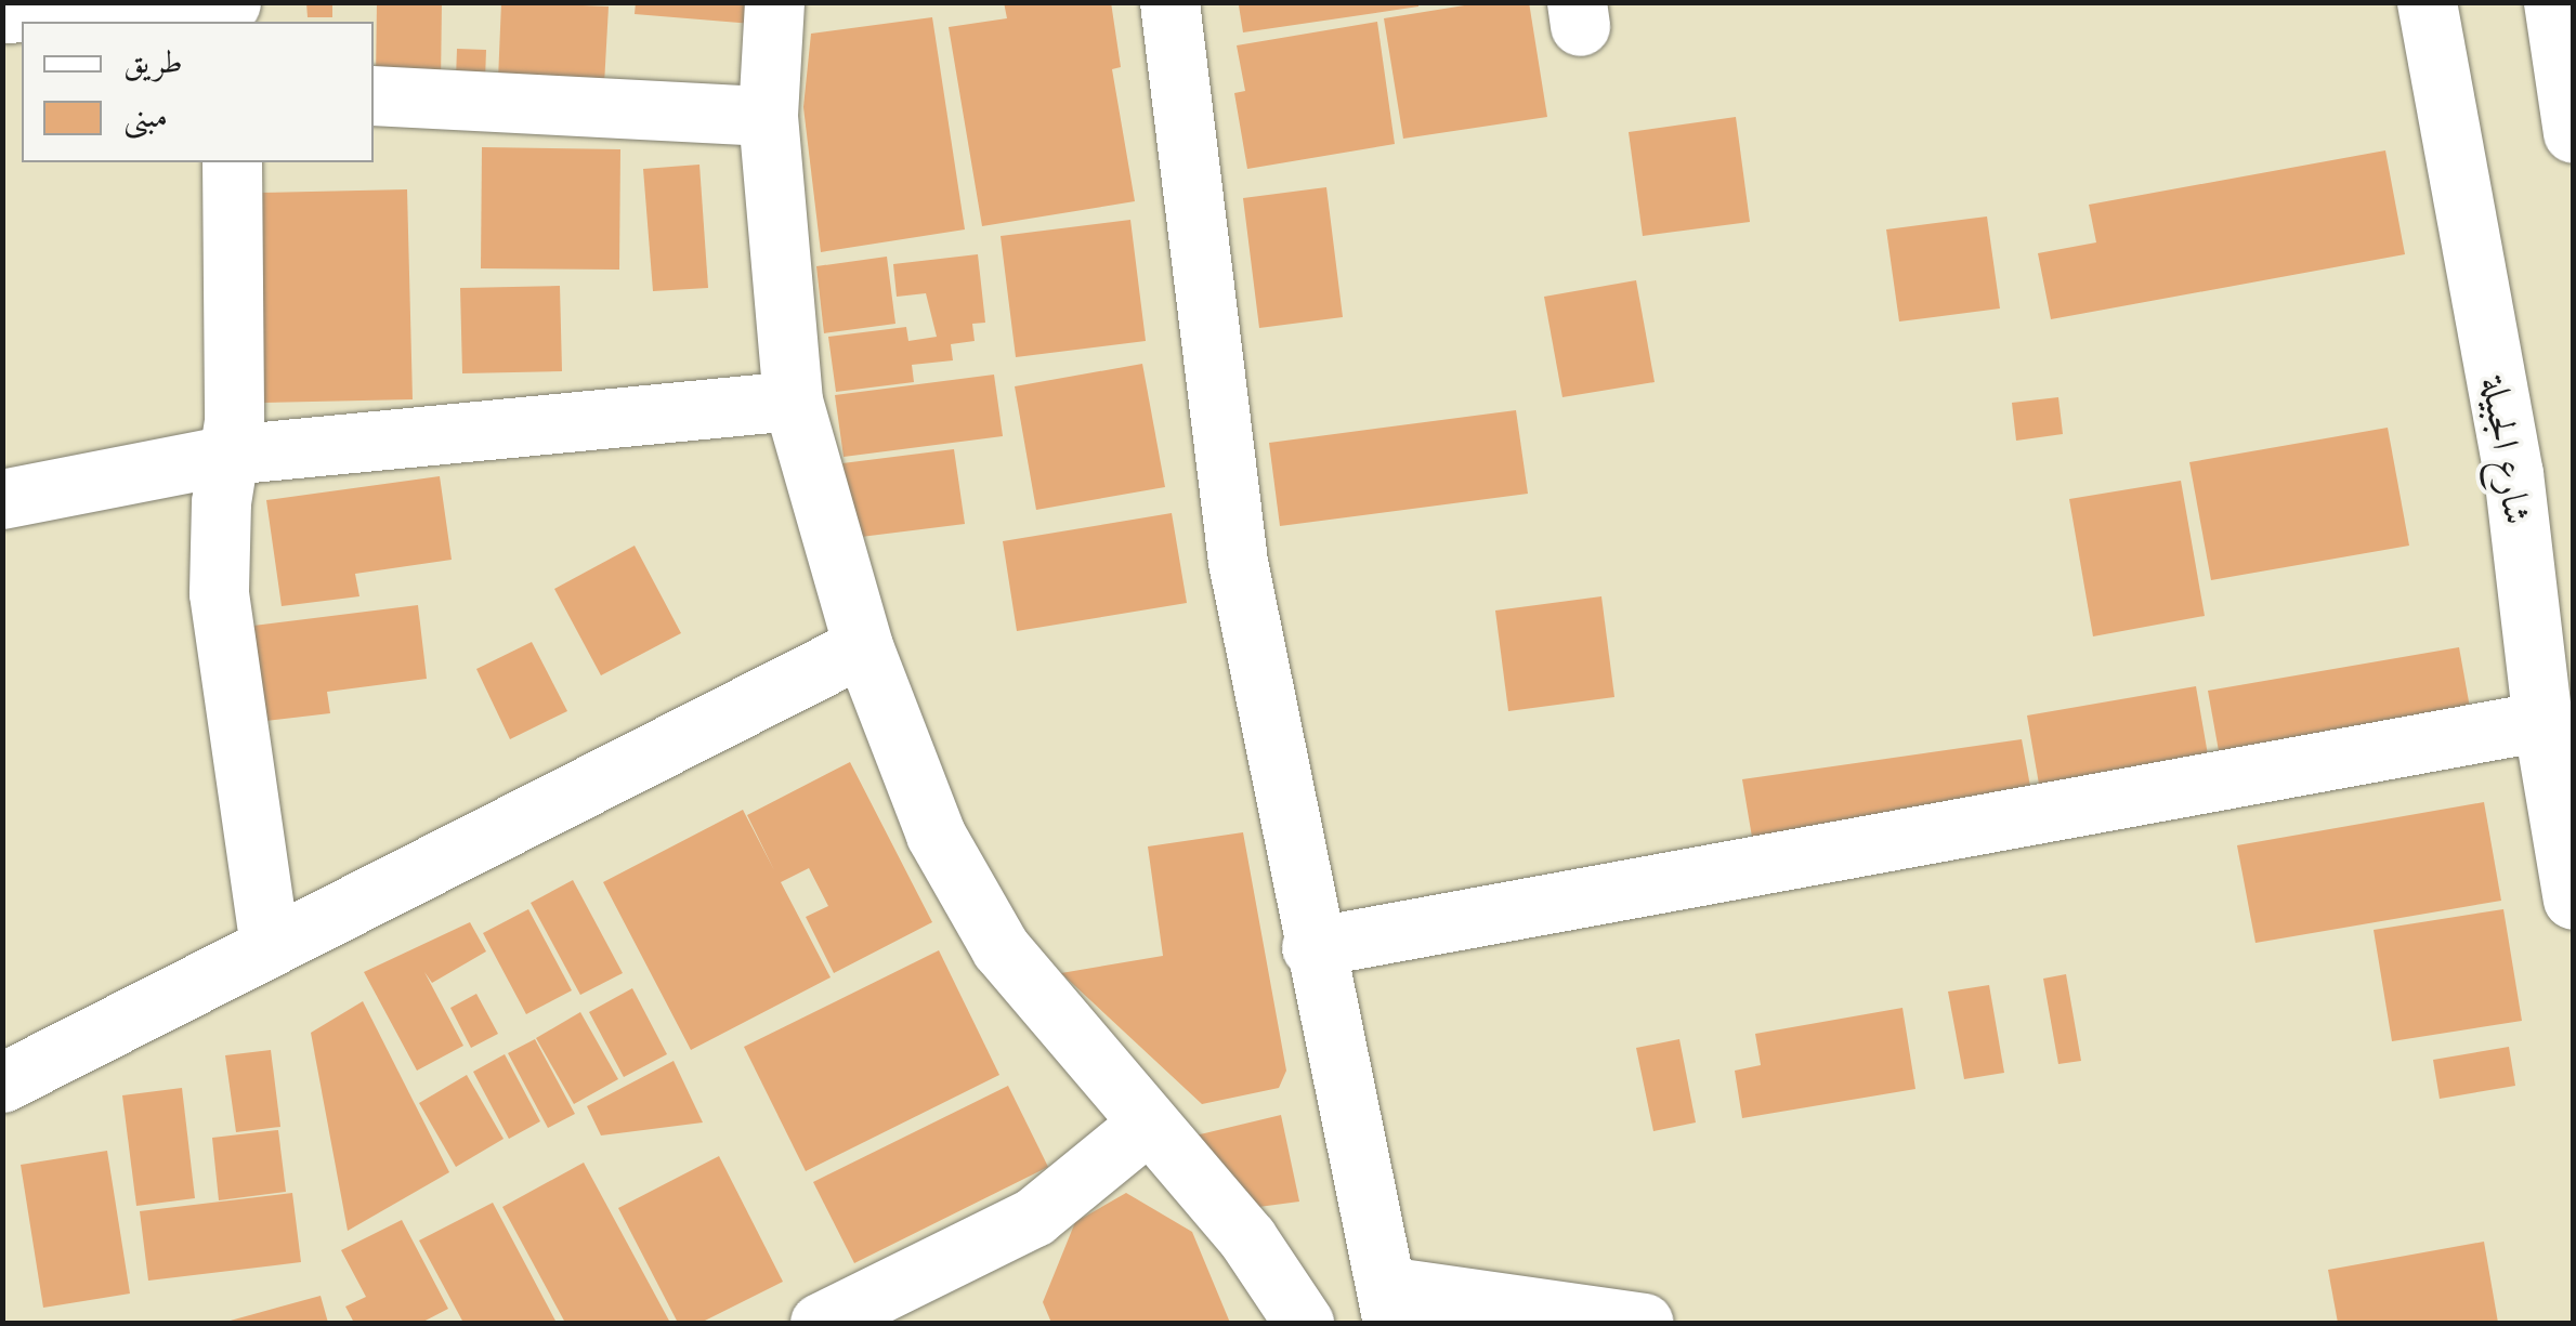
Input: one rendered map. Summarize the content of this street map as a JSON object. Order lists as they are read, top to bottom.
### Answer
{
  "streets": {
    "street": ["شارع الجبيلة"]
  },
  "legend": ["طريق", "مبنى"]
}
